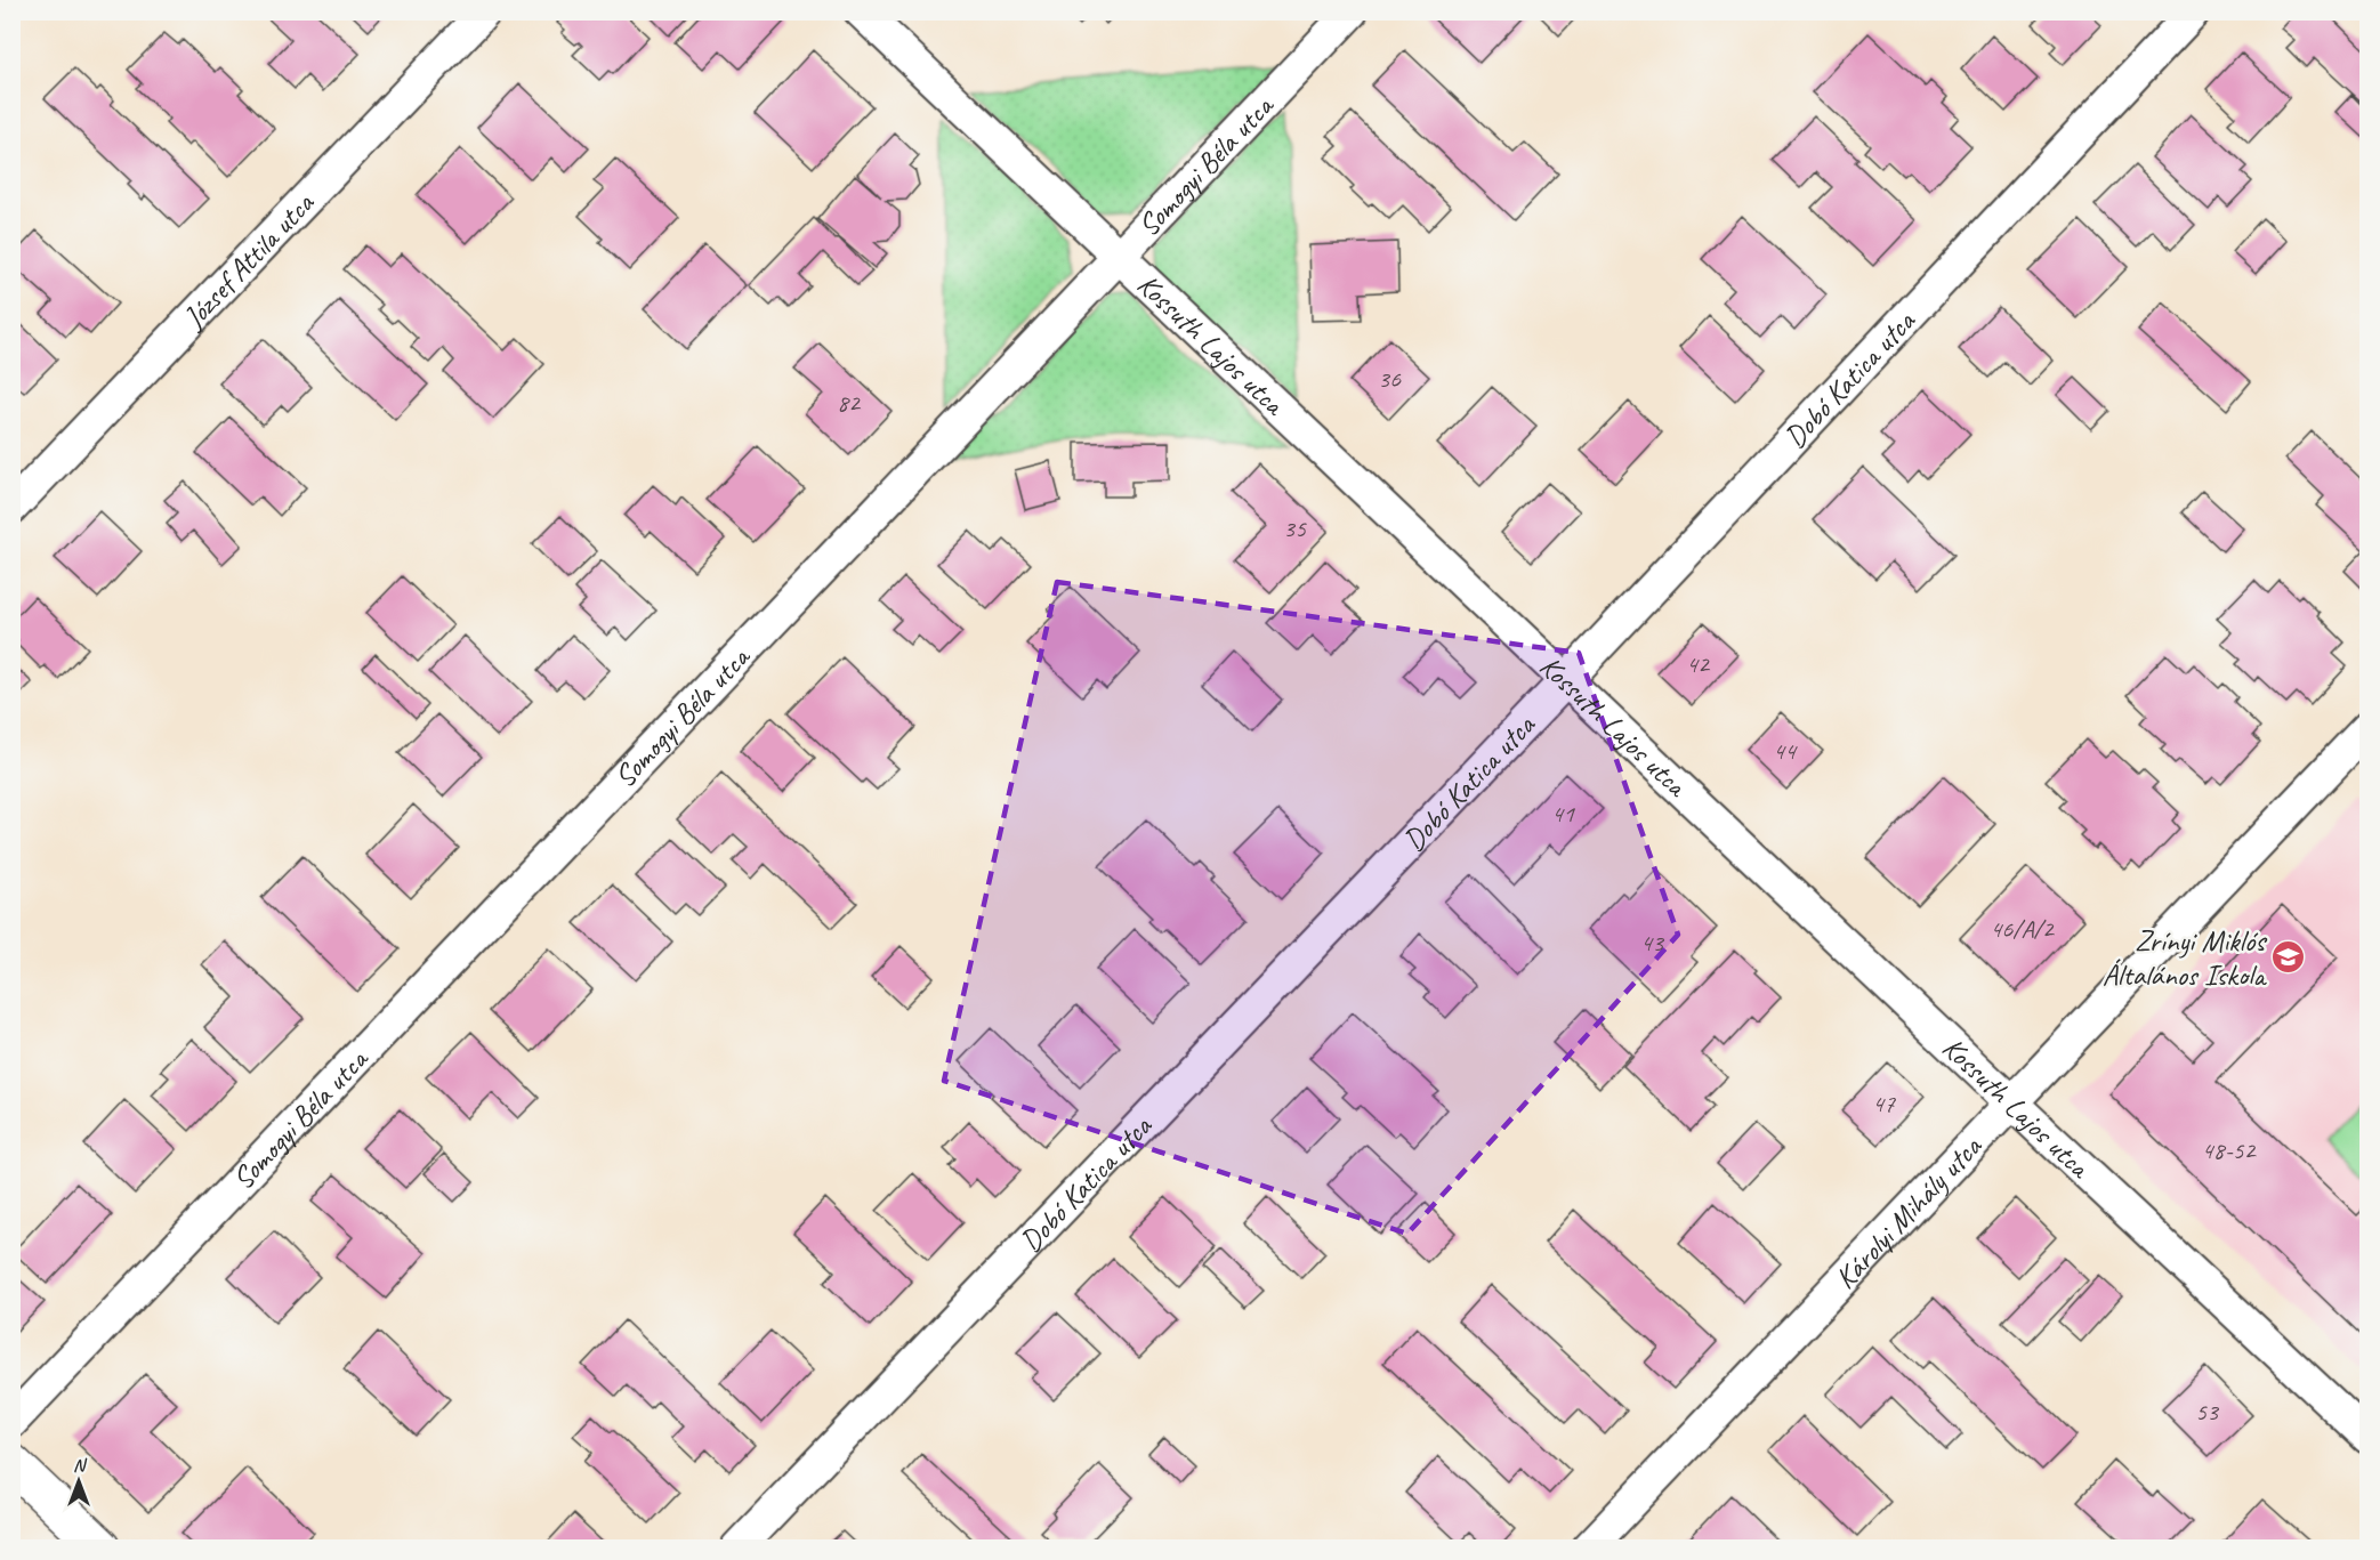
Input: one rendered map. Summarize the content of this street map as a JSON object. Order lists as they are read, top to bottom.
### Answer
{
  "streets": {
    "street": [
      "Somogyi Béla utca",
      "József Attila utca",
      "Kossuth Lajos utca",
      "Dobó Katica utca",
      "Károlyi Mihály utca"
    ]
  },
  "crossings": [
    ["Somogyi Béla utca", "Kossuth Lajos utca"],
    ["Kossuth Lajos utca", "Dobó Katica utca"],
    ["Kossuth Lajos utca", "Károlyi Mihály utca"]
  ],
  "places": {
    "school or university": ["Zrínyi Miklós Általános Iskola"]
  },
  "house_numbers": [
    "36",
    "82",
    "35",
    "42",
    "44",
    "41",
    "46/A/2",
    "43",
    "47",
    "48-52",
    "53"
  ],
  "north": "top"
}
